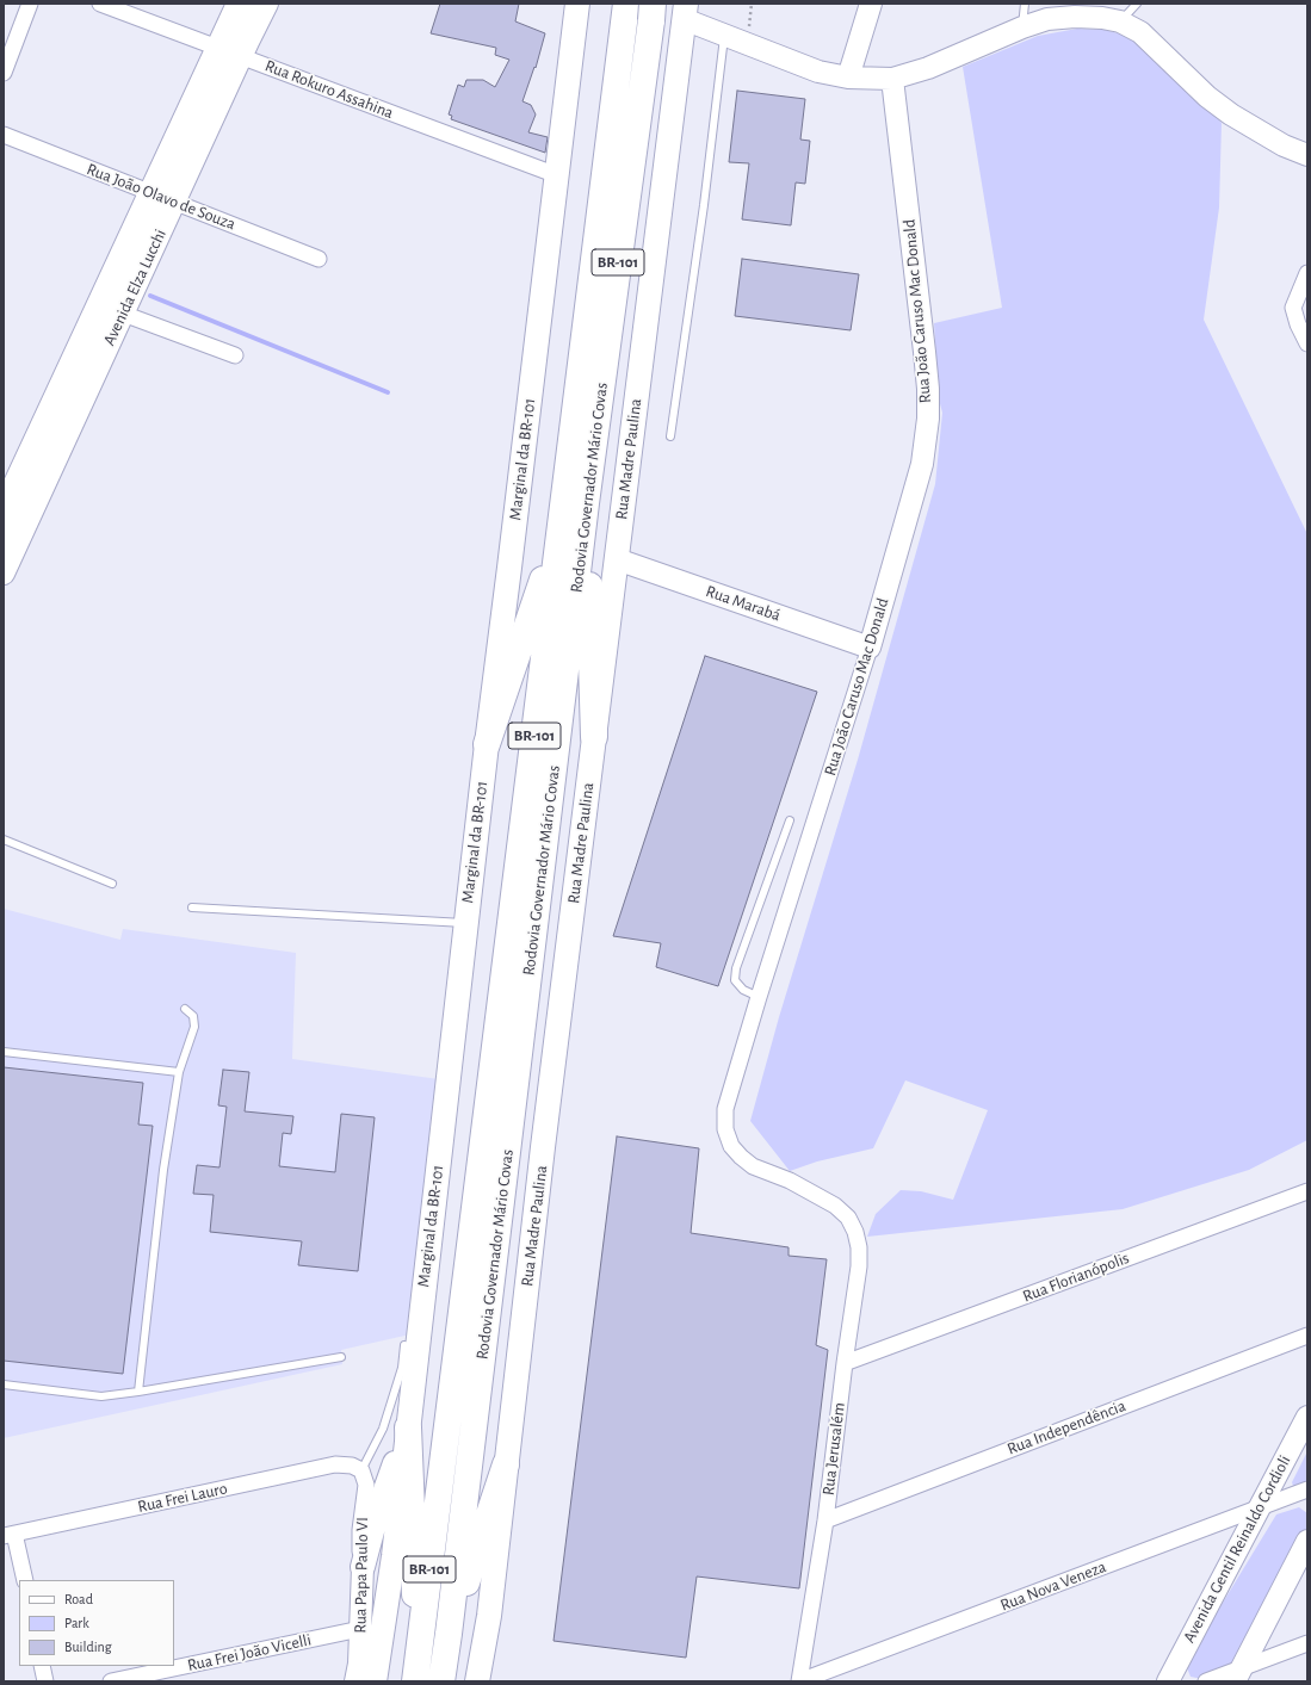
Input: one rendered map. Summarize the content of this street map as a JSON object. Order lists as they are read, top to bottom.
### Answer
{
  "streets": {
    "highway": ["BR-101", "Rodovia Governador Mário Covas"],
    "main road": [
      "Avenida Elza Lucchi",
      "Rua João Caruso Mac Donald",
      "Marginal da BR-101",
      "Rua Madre Paulina",
      "Rua Marabá",
      "Avenida Gentil Reinaldo Cordioli",
      "Rua Papa Paulo VI"
    ],
    "street": [
      "Rua Rokuro Assahina",
      "Rua João Olavo de Souza",
      "Rua Florianópolis",
      "Rua Independência",
      "Rua Jerusalém",
      "Rua Frei Lauro",
      "Rua Nova Veneza",
      "Rua Frei João Vicelli"
    ]
  },
  "crossings": [
    ["Rua Rokuro Assahina", "Avenida Elza Lucchi"],
    ["Rua Rokuro Assahina", "Marginal da BR-101"],
    ["Rua João Olavo de Souza", "Avenida Elza Lucchi"],
    ["Rua João Caruso Mac Donald", "Rua Marabá"],
    ["Rua João Caruso Mac Donald", "Rua Jerusalém"],
    ["Rua Madre Paulina", "Rua Marabá"],
    ["Rua Florianópolis", "Rua Jerusalém"],
    ["Rua Independência", "Rua Jerusalém"],
    ["Rua Jerusalém", "Rua Nova Veneza"],
    ["Rua Frei Lauro", "Rua Papa Paulo VI"],
    ["Avenida Gentil Reinaldo Cordioli", "Rua Nova Veneza"],
    ["Rua Papa Paulo VI", "Rua Frei João Vicelli"]
  ],
  "legend": ["Road", "Park", "Building"]
}
